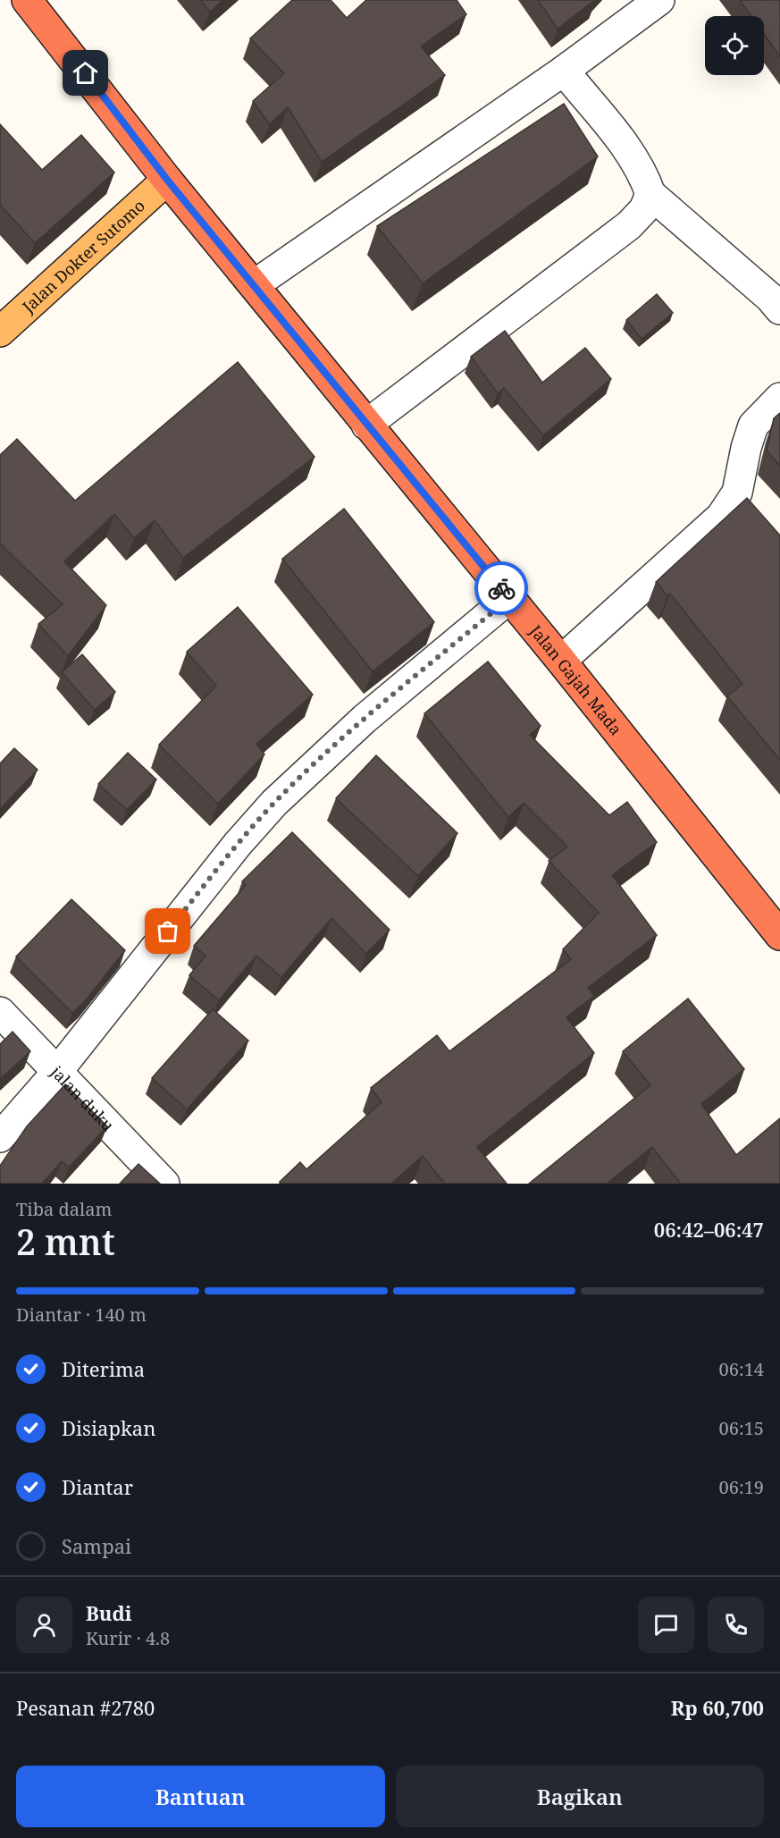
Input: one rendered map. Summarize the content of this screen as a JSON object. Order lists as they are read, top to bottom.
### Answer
{
  "streets": {
    "highway": ["Jalan Gajah Mada"],
    "main road": ["Jalan Dokter Sutomo"],
    "street": ["jalan duku"]
  },
  "crossings": [
    ["Jalan Dokter Sutomo", "Jalan Gajah Mada"]
  ],
  "page": {
    "heading": ["2 mnt", "Tiba dalam", "06:42–06:47"],
    "panel": [
      "Budi",
      "Kurir · 4.8",
      "Pesanan #2780",
      "Rp 60,700"
    ],
    "bar": "Diantar · 140 m",
    "list": [
      ["Diterima", "06:14"],
      ["Disiapkan", "06:15"],
      ["Diantar", "06:19"],
      "Sampai"
    ],
    "buttons": ["Bantuan", "Bagikan"]
  }
}
